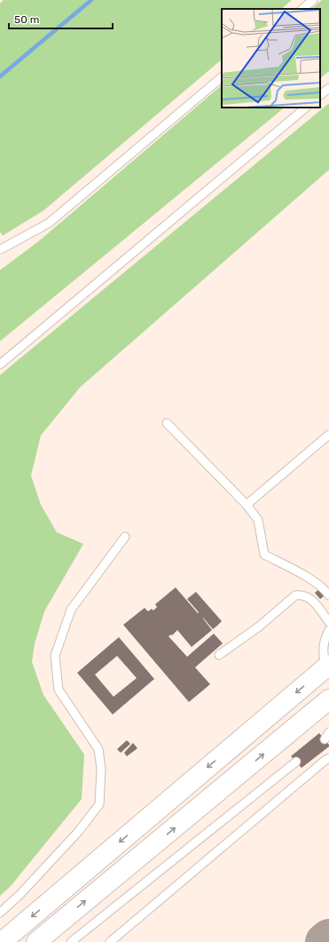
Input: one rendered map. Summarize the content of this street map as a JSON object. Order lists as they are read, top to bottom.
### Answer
{
  "scale_bar": "50 m"
}
